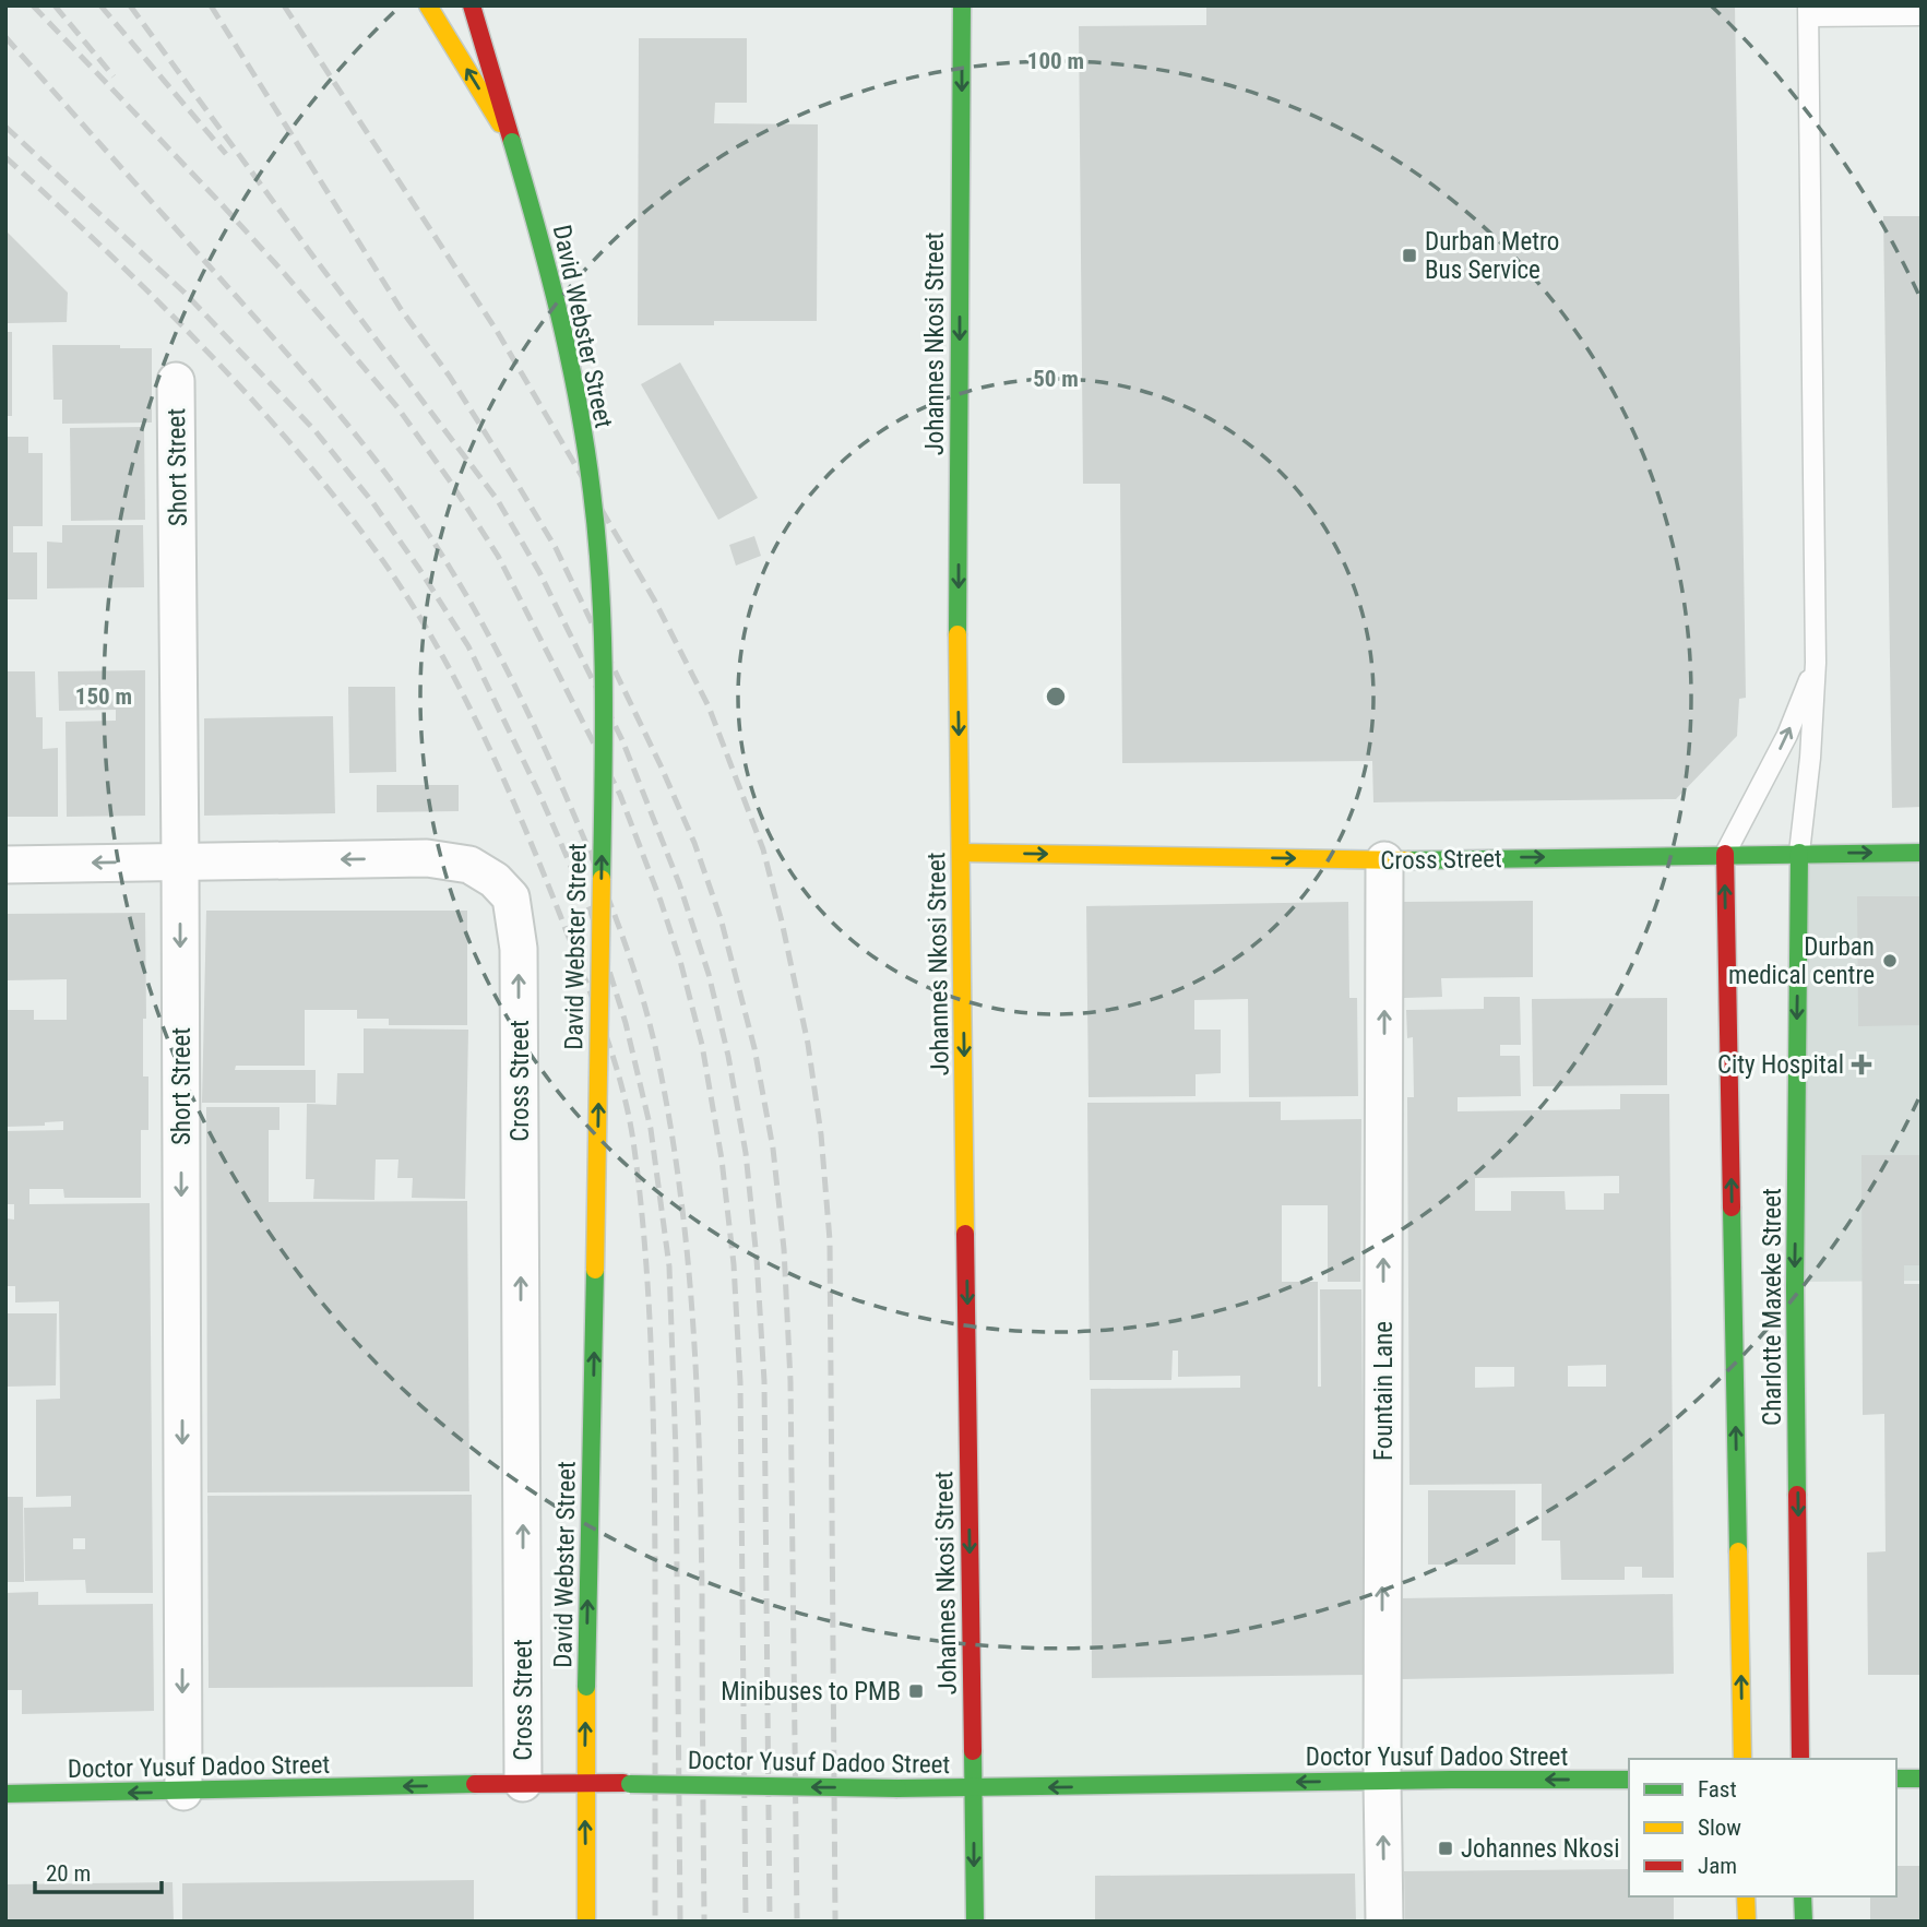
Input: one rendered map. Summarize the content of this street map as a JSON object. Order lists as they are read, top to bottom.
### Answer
{
  "streets": {
    "main road": [
      "David Webster Street",
      "Johannes Nkosi Street",
      "Cross Street",
      "Charlotte Maxeke Street",
      "Doctor Yusuf Dadoo Street"
    ],
    "street": ["Short Street", "Fountain Lane"]
  },
  "crossings": [
    ["David Webster Street", "Doctor Yusuf Dadoo Street"],
    ["Johannes Nkosi Street", "Cross Street"],
    ["Johannes Nkosi Street", "Doctor Yusuf Dadoo Street"],
    ["Short Street", "Cross Street"],
    ["Short Street", "Doctor Yusuf Dadoo Street"],
    ["Cross Street", "Charlotte Maxeke Street"],
    ["Cross Street", "Fountain Lane"],
    ["Cross Street", "Doctor Yusuf Dadoo Street"],
    ["Fountain Lane", "Doctor Yusuf Dadoo Street"]
  ],
  "one_way": [
    "David Webster Street",
    "Johannes Nkosi Street",
    "Short Street",
    "Fountain Lane",
    "Doctor Yusuf Dadoo Street"
  ],
  "places": {
    "transit": ["Durban Metro Bus Service", "Minibuses to PMB", "Johannes Nkosi"],
    "other": ["Durban medical centre"],
    "health": ["City Hospital"]
  },
  "legend": ["Fast", "Slow", "Jam"],
  "scale_bar": "20 m",
  "rings": ["100 m", "50 m", "150 m"]
}
